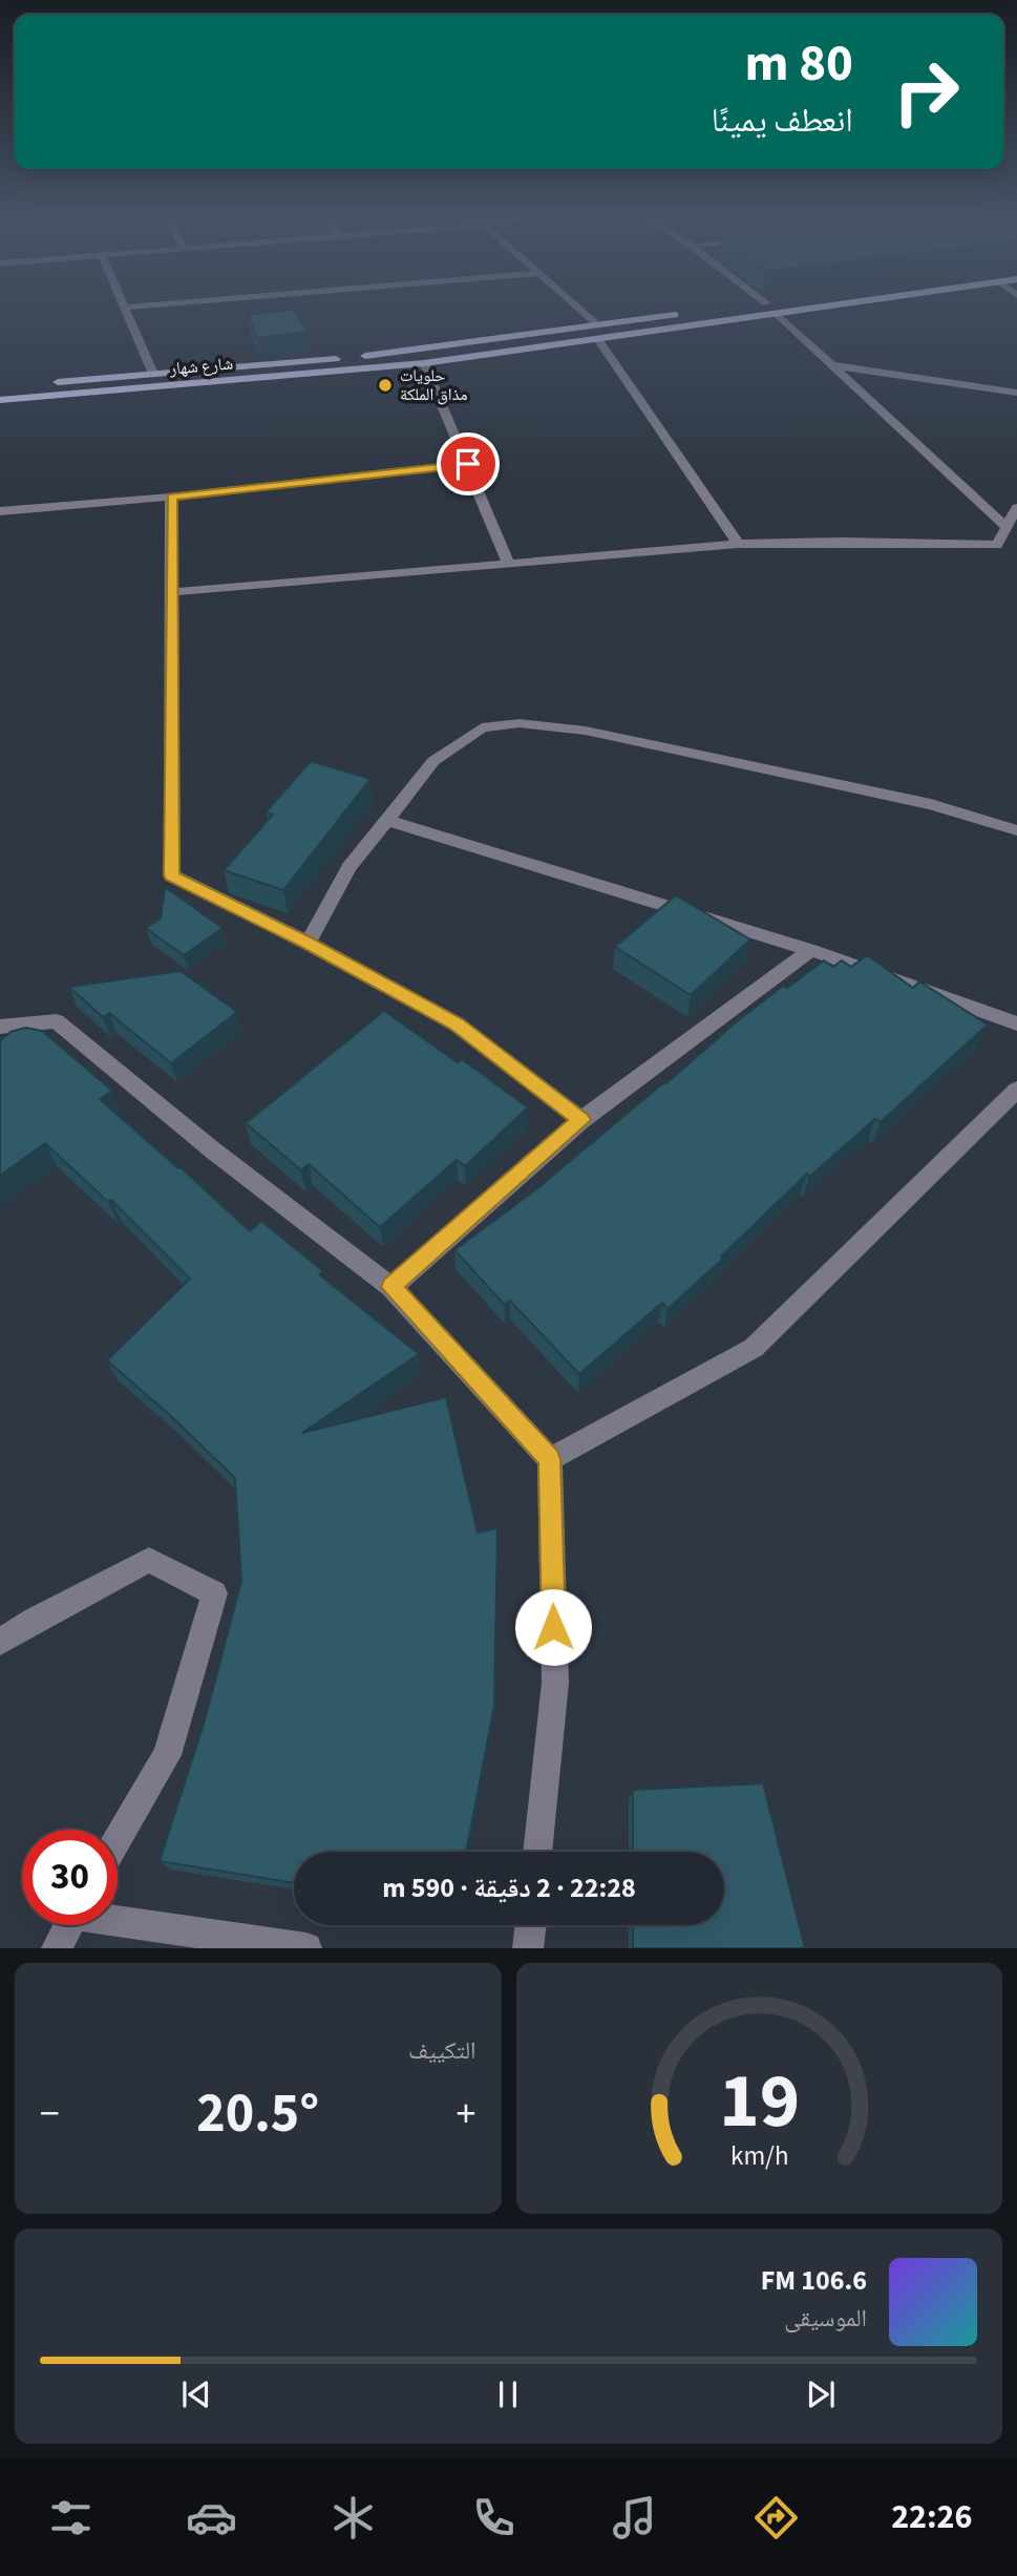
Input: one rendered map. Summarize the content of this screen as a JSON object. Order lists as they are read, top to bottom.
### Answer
{
  "streets": {
    "main road": ["شارع شهار"]
  },
  "places": ["حلويات مذاق الملكة"],
  "page": {
    "turn": ["80 m", "انعطف يمينًا"],
    "limit": "30",
    "trip": "22:28 · 2 دقيقة · 590 m",
    "tile": "التكييف",
    "heat": ["−", "20.5°", "+"],
    "song": ["106.6 FM", "الموسيقى"],
    "tabs": "22:26",
    "gauge": ["19", "km/h"]
  }
}
